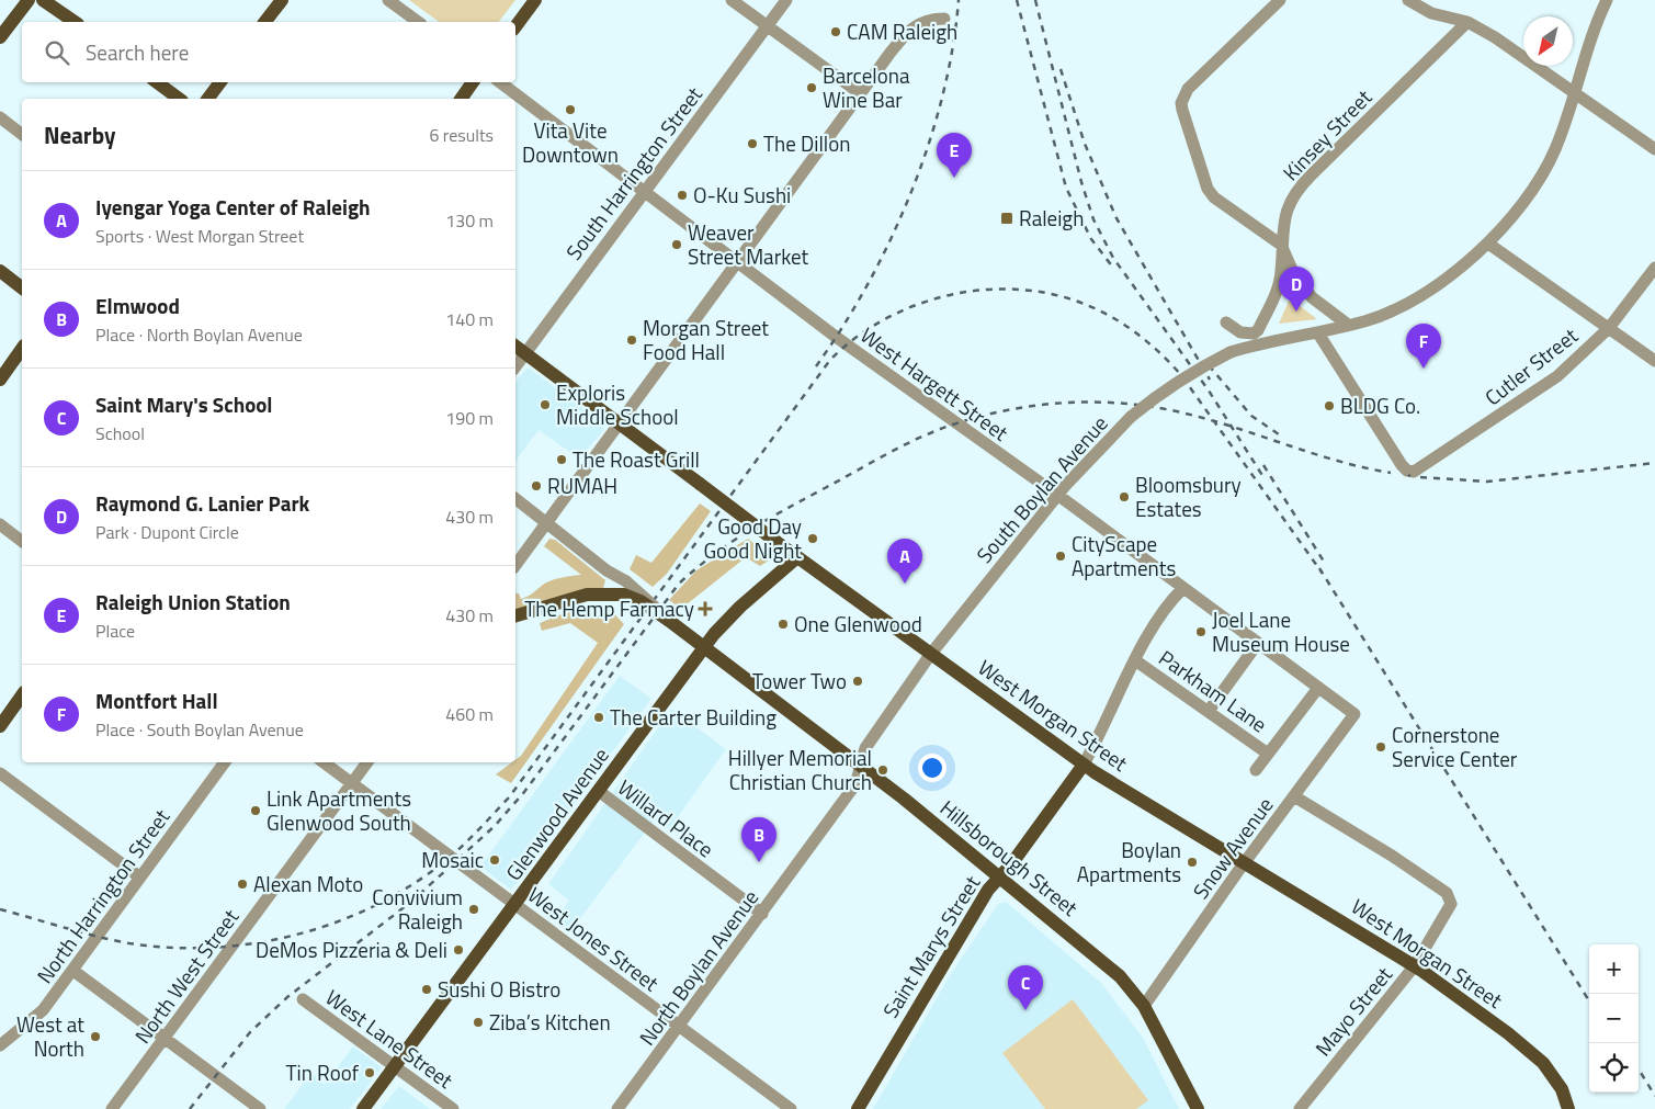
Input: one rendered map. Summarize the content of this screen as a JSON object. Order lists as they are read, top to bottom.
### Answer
{
  "streets": {
    "main road": [
      "West Morgan Street",
      "Glenwood Avenue",
      "Hillsborough Street",
      "Saint Marys Street"
    ],
    "street": [
      "Kinsey Street",
      "South Harrington Street",
      "Cutler Street",
      "West Hargett Street",
      "South Boylan Avenue",
      "Parkham Lane",
      "Willard Place",
      "Snow Avenue",
      "North Harrington Street",
      "West Jones Street",
      "North Boylan Avenue",
      "North West Street",
      "Mayo Street",
      "West Lane Street"
    ]
  },
  "crossings": [
    ["South Harrington Street", "West Hargett Street"],
    ["South Harrington Street", "West Morgan Street"],
    ["Cutler Street", "South Boylan Avenue"],
    ["West Hargett Street", "South Boylan Avenue"],
    ["West Hargett Street", "Snow Avenue"],
    ["West Hargett Street", "Saint Marys Street"],
    ["South Boylan Avenue", "West Morgan Street"],
    ["South Boylan Avenue", "Hillsborough Street"],
    ["South Boylan Avenue", "North Boylan Avenue"],
    ["Parkham Lane", "Saint Marys Street"],
    ["West Morgan Street", "Glenwood Avenue"],
    ["West Morgan Street", "Snow Avenue"],
    ["West Morgan Street", "Saint Marys Street"],
    ["West Morgan Street", "Mayo Street"],
    ["Glenwood Avenue", "Willard Place"],
    ["Glenwood Avenue", "Hillsborough Street"],
    ["Glenwood Avenue", "West Jones Street"],
    ["Glenwood Avenue", "West Lane Street"],
    ["Willard Place", "North Boylan Avenue"],
    ["Snow Avenue", "Hillsborough Street"],
    ["Snow Avenue", "Mayo Street"],
    ["Hillsborough Street", "Saint Marys Street"],
    ["Hillsborough Street", "North Boylan Avenue"],
    ["West Jones Street", "North Boylan Avenue"],
    ["West Jones Street", "North West Street"]
  ],
  "places": {
    "other": [
      "CAM Raleigh",
      "Barcelona Wine Bar",
      "Vita Vite Downtown",
      "The Dillon",
      "O-Ku Sushi",
      "Weaver Street Market",
      "Morgan Street Food Hall",
      "Exploris Middle School",
      "BLDG Co.",
      "The Roast Grill",
      "RUMAH",
      "Bloomsbury Estates",
      "Good Day Good Night",
      "CityScape Apartments",
      "One Glenwood",
      "Joel Lane Museum House",
      "Tower Two",
      "The Carter Building",
      "Cornerstone Service Center",
      "Hillyer Memorial Christian Church",
      "Link Apartments Glenwood South",
      "Mosaic",
      "Boylan Apartments",
      "Alexan Moto",
      "Convivium Raleigh",
      "DeMos Pizzeria & Deli",
      "Sushi O Bistro",
      "Ziba’s Kitchen",
      "West at North",
      "Tin Roof"
    ],
    "transit": ["Raleigh"],
    "health": ["The Hemp Farmacy"]
  },
  "north": "bottom left",
  "page": {
    "search": "Search here",
    "heading": ["Nearby", "6 results"],
    "pins": [
      "E",
      "D",
      "F",
      "A",
      "B",
      "C"
    ],
    "list": [
      {
        "mark": "A",
        "name": "Iyengar Yoga Center of Raleigh",
        "note": "Sports · West Morgan Street",
        "value": "130 m"
      },
      {
        "mark": "B",
        "name": "Elmwood",
        "note": "Place · North Boylan Avenue",
        "value": "140 m"
      },
      {
        "mark": "C",
        "name": "Saint Mary's School",
        "note": "School",
        "value": "190 m"
      },
      {
        "mark": "D",
        "name": "Raymond G. Lanier Park",
        "note": "Park · Dupont Circle",
        "value": "430 m"
      },
      {
        "mark": "E",
        "name": "Raleigh Union Station",
        "note": "Place",
        "value": "430 m"
      },
      {
        "mark": "F",
        "name": "Montfort Hall",
        "note": "Place · South Boylan Avenue",
        "value": "460 m"
      }
    ],
    "map_buttons": ["+", "−"]
  }
}
